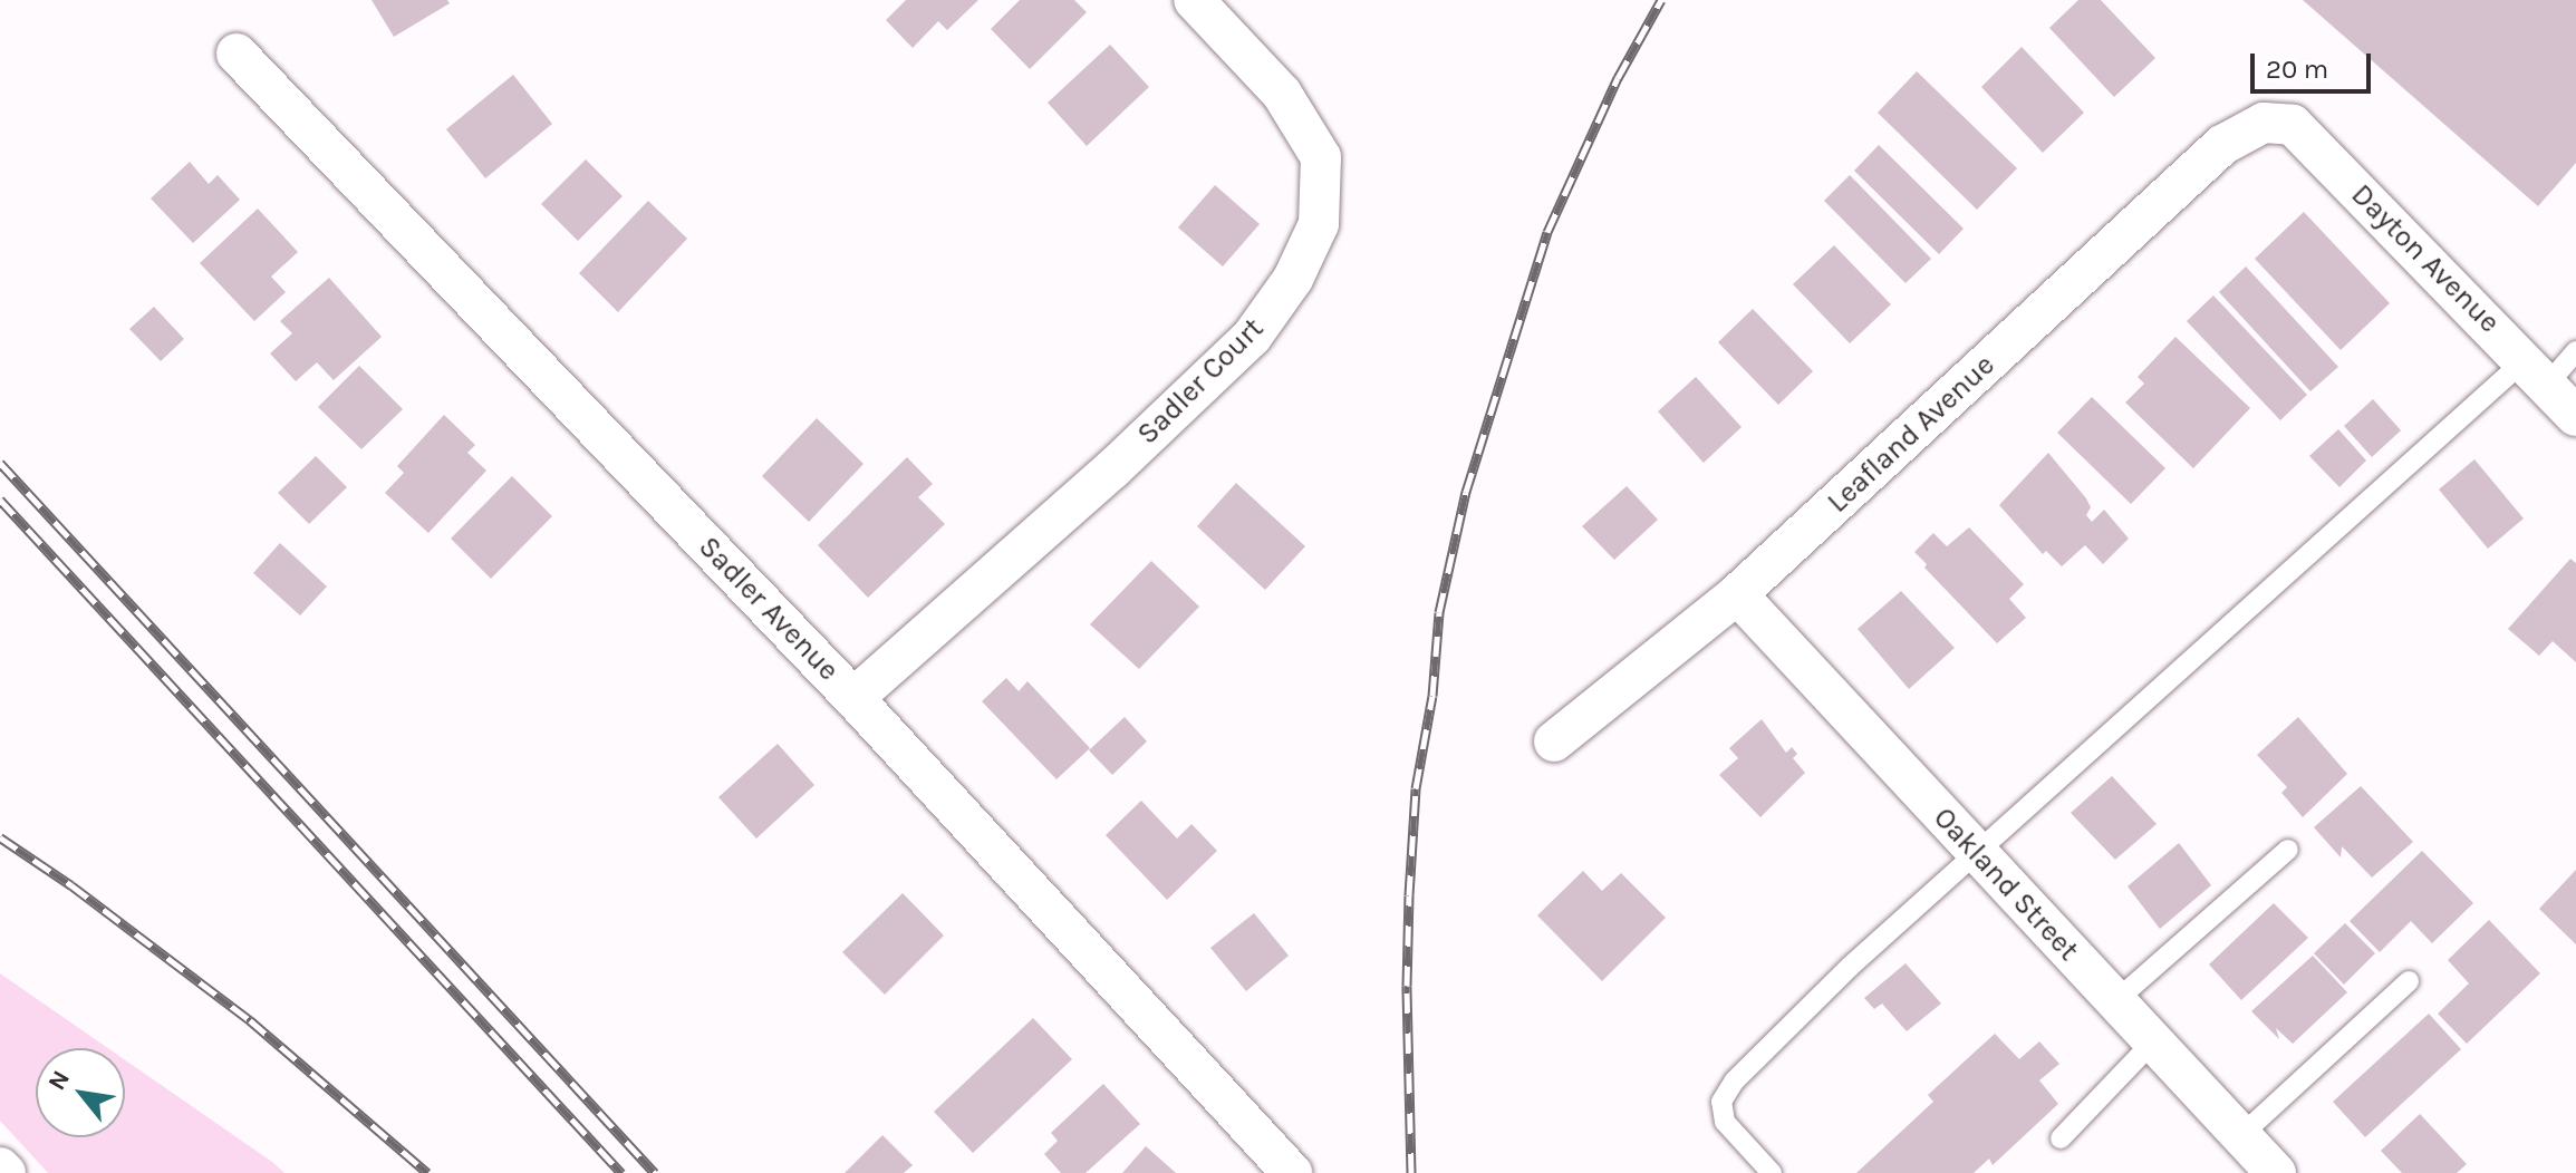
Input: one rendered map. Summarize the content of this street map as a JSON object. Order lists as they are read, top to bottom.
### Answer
{
  "streets": {
    "street": [
      "Dayton Avenue",
      "Sadler Court",
      "Leafland Avenue",
      "Sadler Avenue",
      "Oakland Street"
    ]
  },
  "crossings": [
    ["Dayton Avenue", "Leafland Avenue"],
    ["Sadler Court", "Sadler Avenue"],
    ["Leafland Avenue", "Oakland Street"]
  ],
  "scale_bar": "20 m",
  "north": "top left"
}
